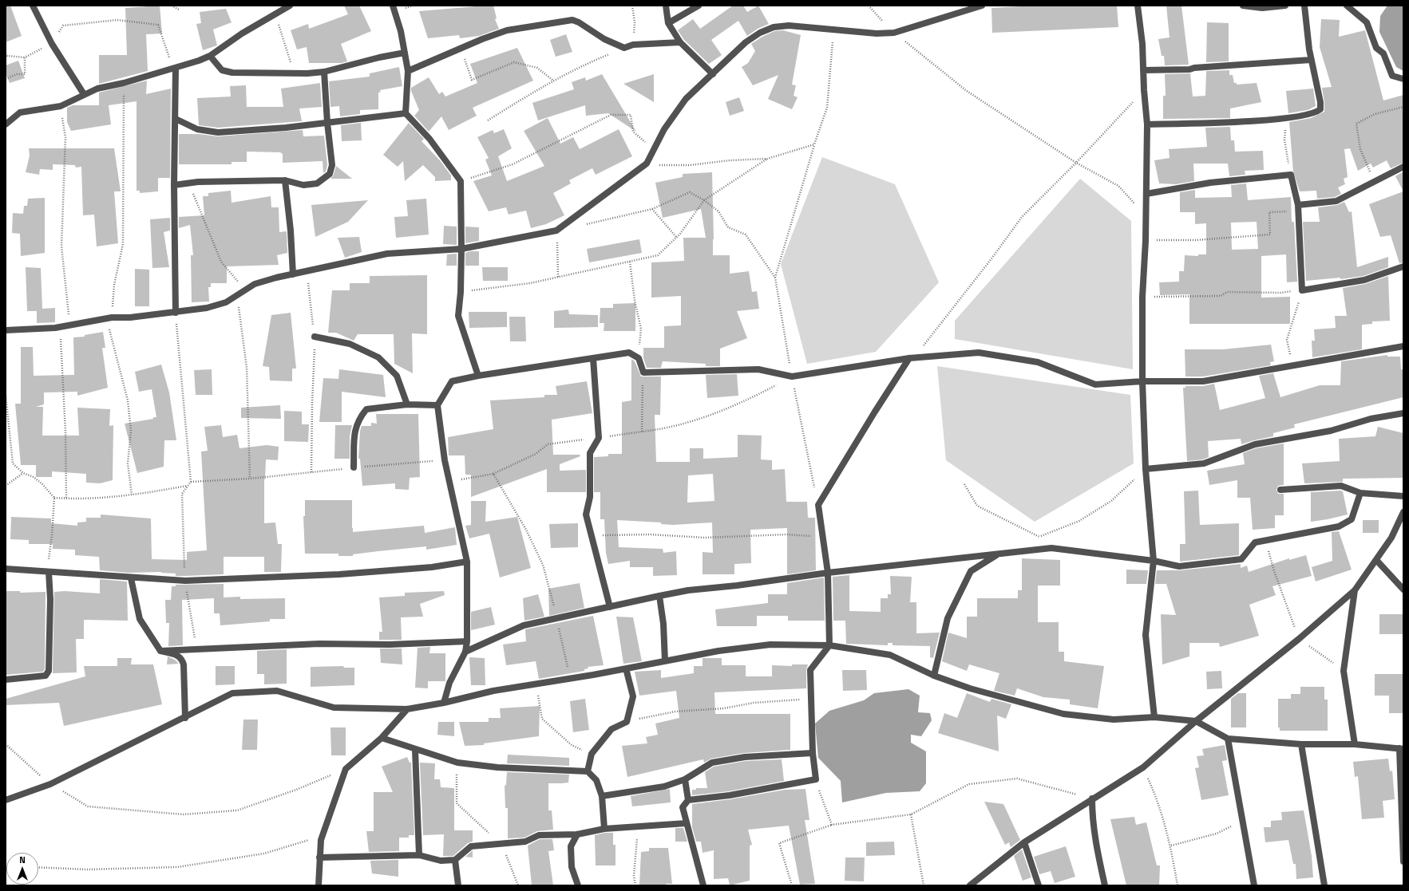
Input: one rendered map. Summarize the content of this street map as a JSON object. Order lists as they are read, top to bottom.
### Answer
{
  "north": "top"
}
